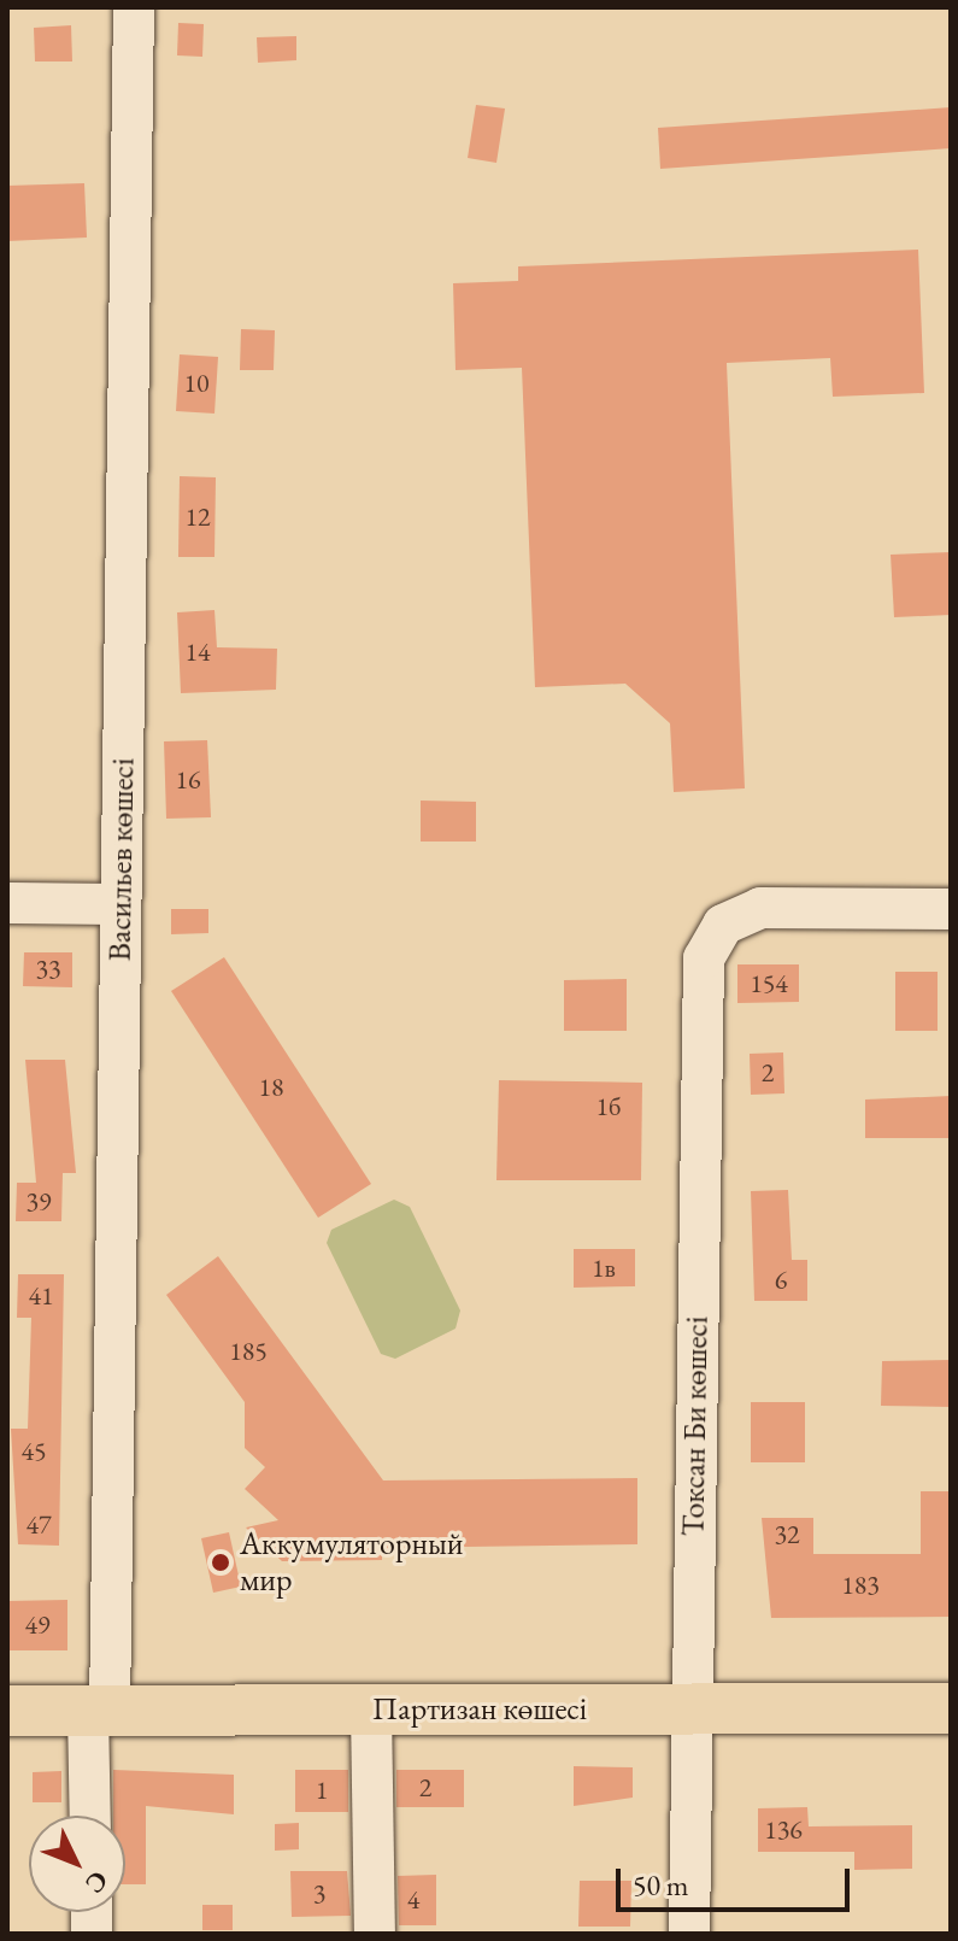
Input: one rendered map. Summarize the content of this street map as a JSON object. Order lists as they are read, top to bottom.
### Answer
{
  "streets": {
    "main road": ["Партизан көшесі"],
    "street": ["Васильев көшесі", "Токсан Би көшесі"]
  },
  "crossings": [
    ["Васильев көшесі", "Партизан көшесі"],
    ["Токсан Би көшесі", "Партизан көшесі"]
  ],
  "places": ["Аккумуляторный мир"],
  "house_numbers": [
    "10",
    "12",
    "14",
    "16",
    "33",
    "154",
    "2",
    "18",
    "1б",
    "39",
    "1в",
    "6",
    "41",
    "185",
    "45",
    "47",
    "32",
    "183",
    "49",
    "2",
    "1",
    "136",
    "3",
    "4"
  ],
  "scale_bar": "50 m",
  "north": "bottom right"
}
